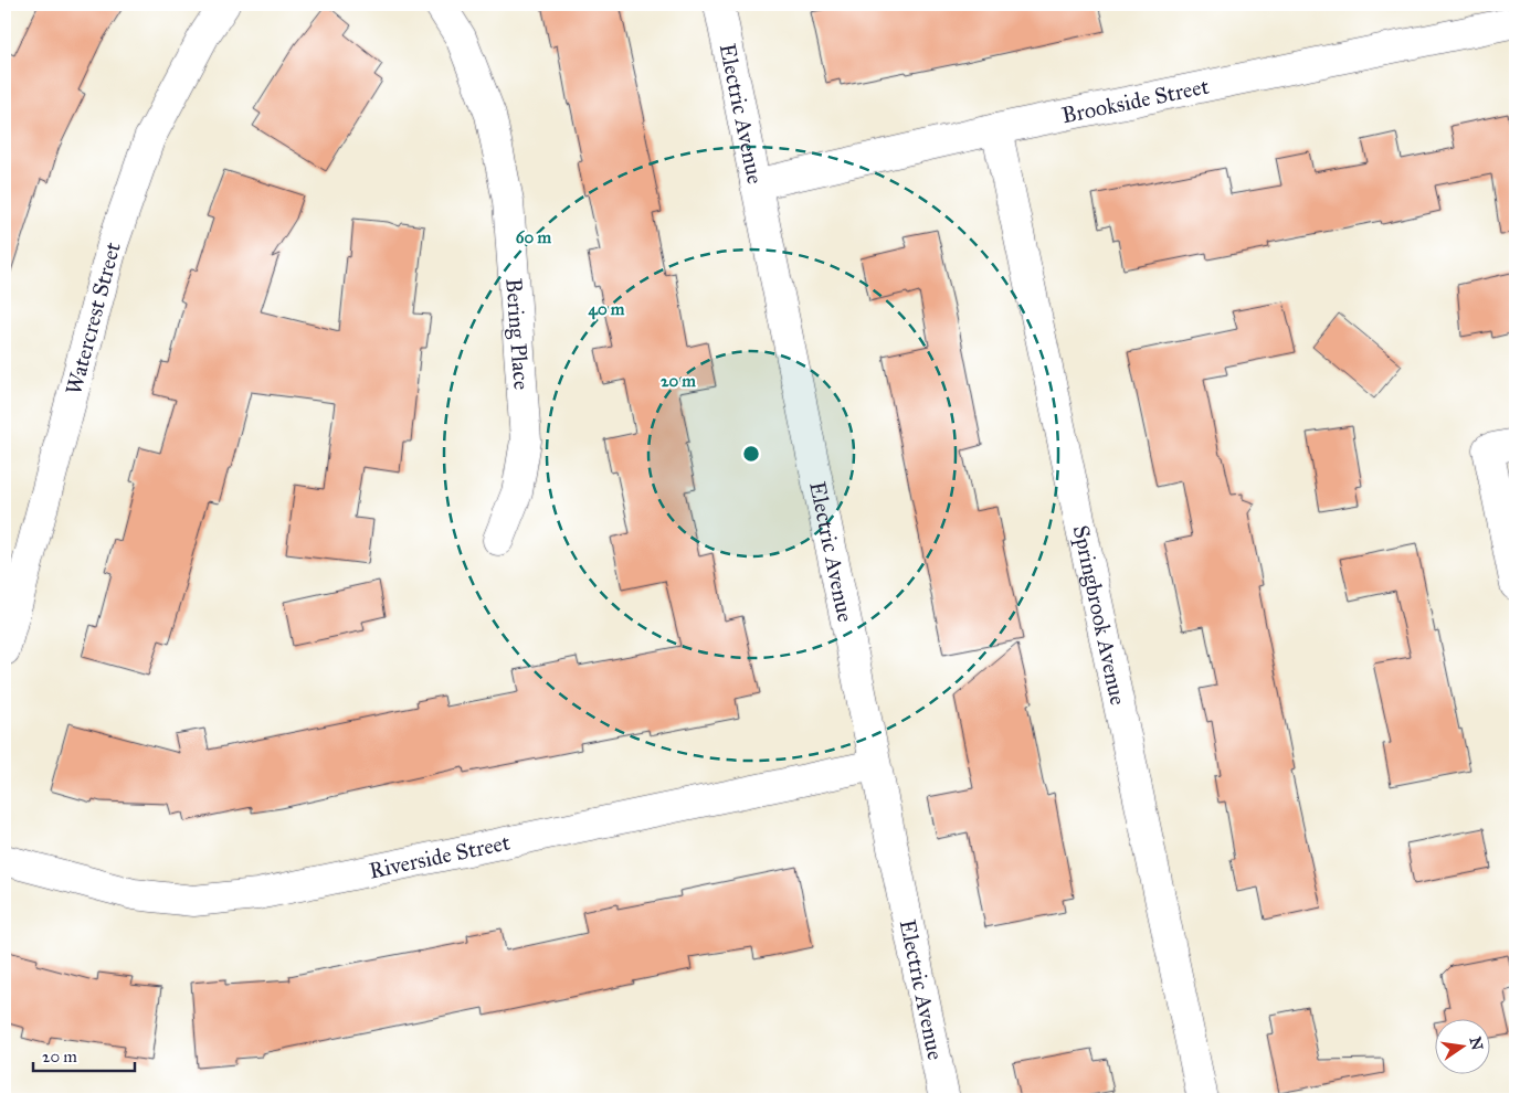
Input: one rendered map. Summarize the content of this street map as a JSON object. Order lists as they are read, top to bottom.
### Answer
{
  "streets": {
    "street": [
      "Brookside Street",
      "Electric Avenue",
      "Watercrest Street",
      "Bering Place",
      "Springbrook Avenue",
      "Riverside Street"
    ]
  },
  "crossings": [
    ["Brookside Street", "Electric Avenue"],
    ["Brookside Street", "Springbrook Avenue"],
    ["Electric Avenue", "Riverside Street"]
  ],
  "scale_bar": "20 m",
  "north": "right",
  "rings": ["60 m", "40 m", "20 m"]
}
